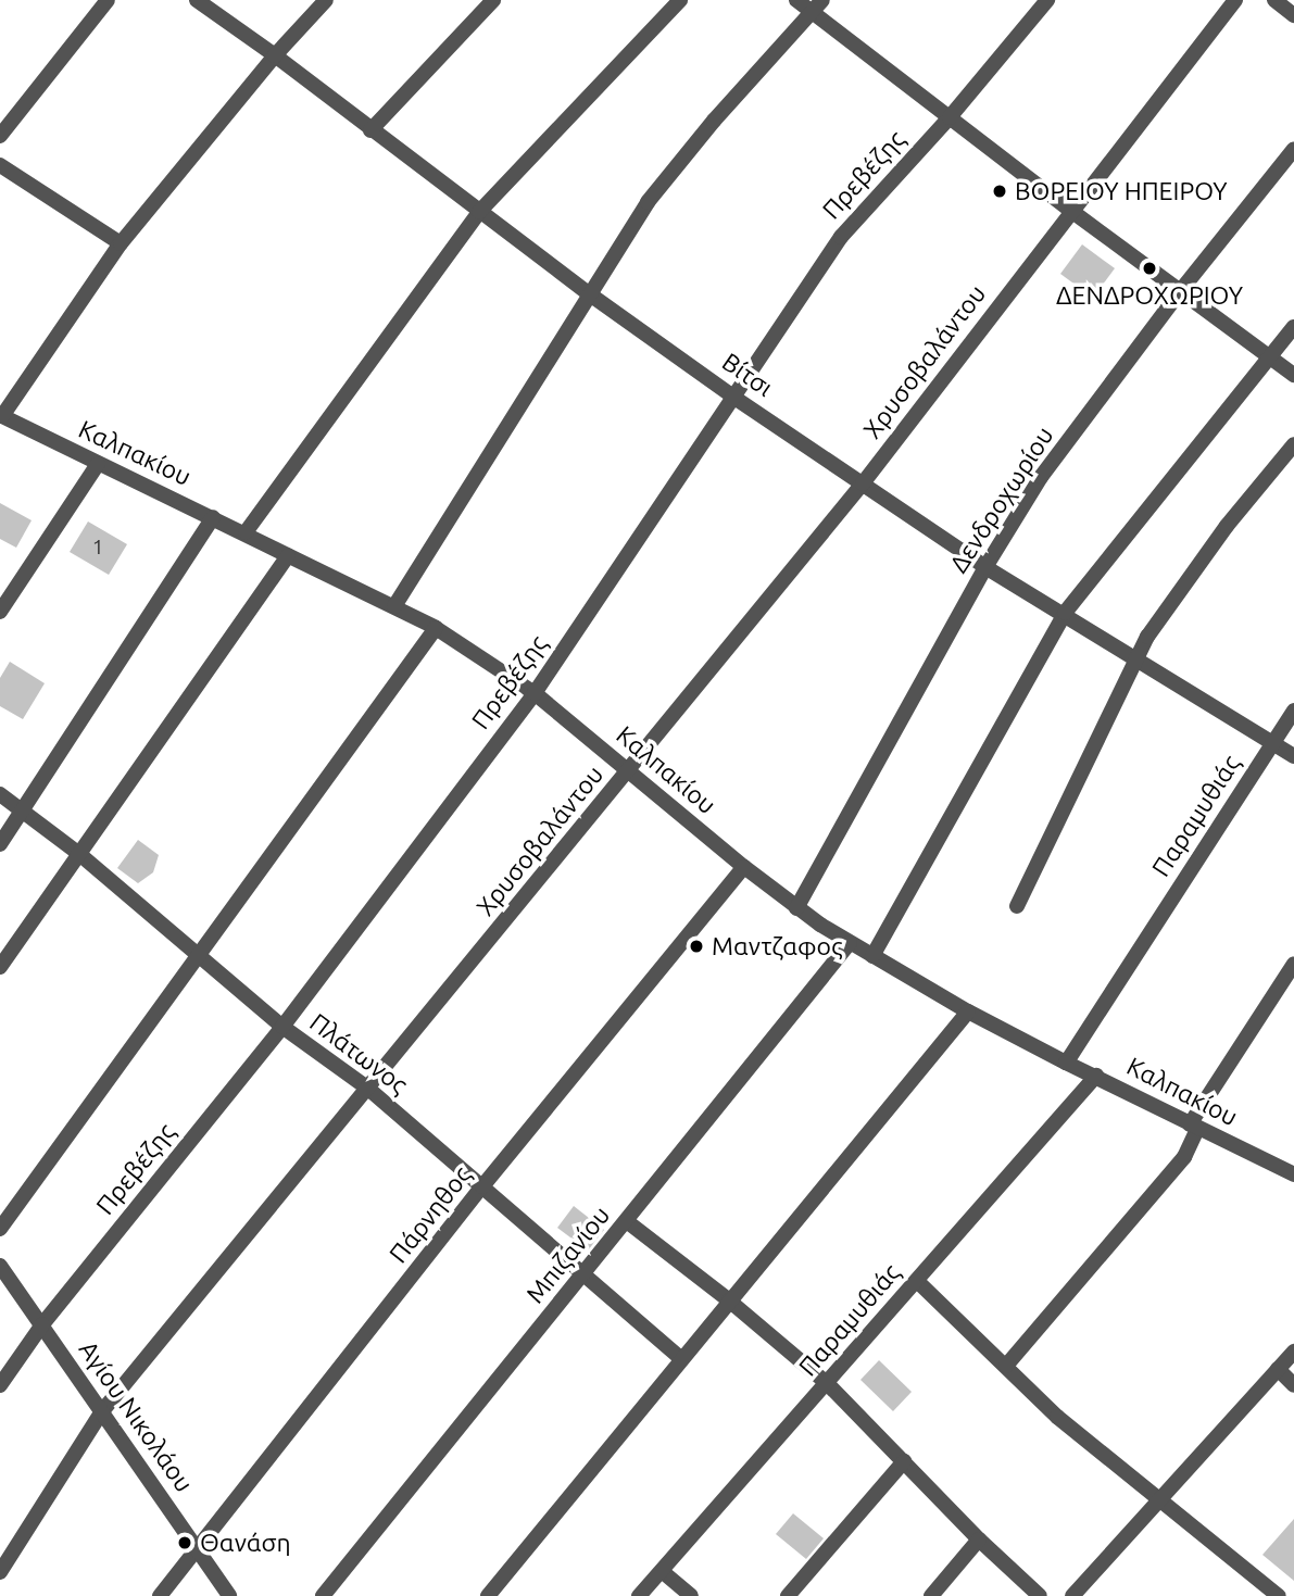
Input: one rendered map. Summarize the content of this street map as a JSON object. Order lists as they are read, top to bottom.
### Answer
{
  "streets": {
    "street": [
      "Πρεβέζης",
      "Χρυσοβαλάντου",
      "Βίτσι",
      "Καλπακίου",
      "Δενδροχωρίου",
      "Παραμυθιάς",
      "Πλάτωνος",
      "Πάρνηθος",
      "Μπιζανίου",
      "Αγίου Νικολάου"
    ]
  },
  "crossings": [
    ["Πρεβέζης", "Βίτσι"],
    ["Πρεβέζης", "Καλπακίου"],
    ["Πρεβέζης", "Πλάτωνος"],
    ["Πρεβέζης", "Αγίου Νικολάου"],
    ["Χρυσοβαλάντου", "Βίτσι"],
    ["Χρυσοβαλάντου", "Καλπακίου"],
    ["Χρυσοβαλάντου", "Πλάτωνος"],
    ["Χρυσοβαλάντου", "Αγίου Νικολάου"],
    ["Βίτσι", "Δενδροχωρίου"],
    ["Βίτσι", "Παραμυθιάς"],
    ["Καλπακίου", "Δενδροχωρίου"],
    ["Καλπακίου", "Παραμυθιάς"],
    ["Καλπακίου", "Πάρνηθος"],
    ["Καλπακίου", "Μπιζανίου"],
    ["Πλάτωνος", "Πάρνηθος"],
    ["Πλάτωνος", "Μπιζανίου"],
    ["Πάρνηθος", "Αγίου Νικολάου"]
  ],
  "places": [
    "ΒΟΡΕΙΟΥ ΗΠΕΙΡΟΥ",
    "ΔΕΝΔΡΟΧΩΡΙΟΥ",
    "Μαντζαφος",
    "Θανάση"
  ],
  "house_numbers": ["1"]
}
